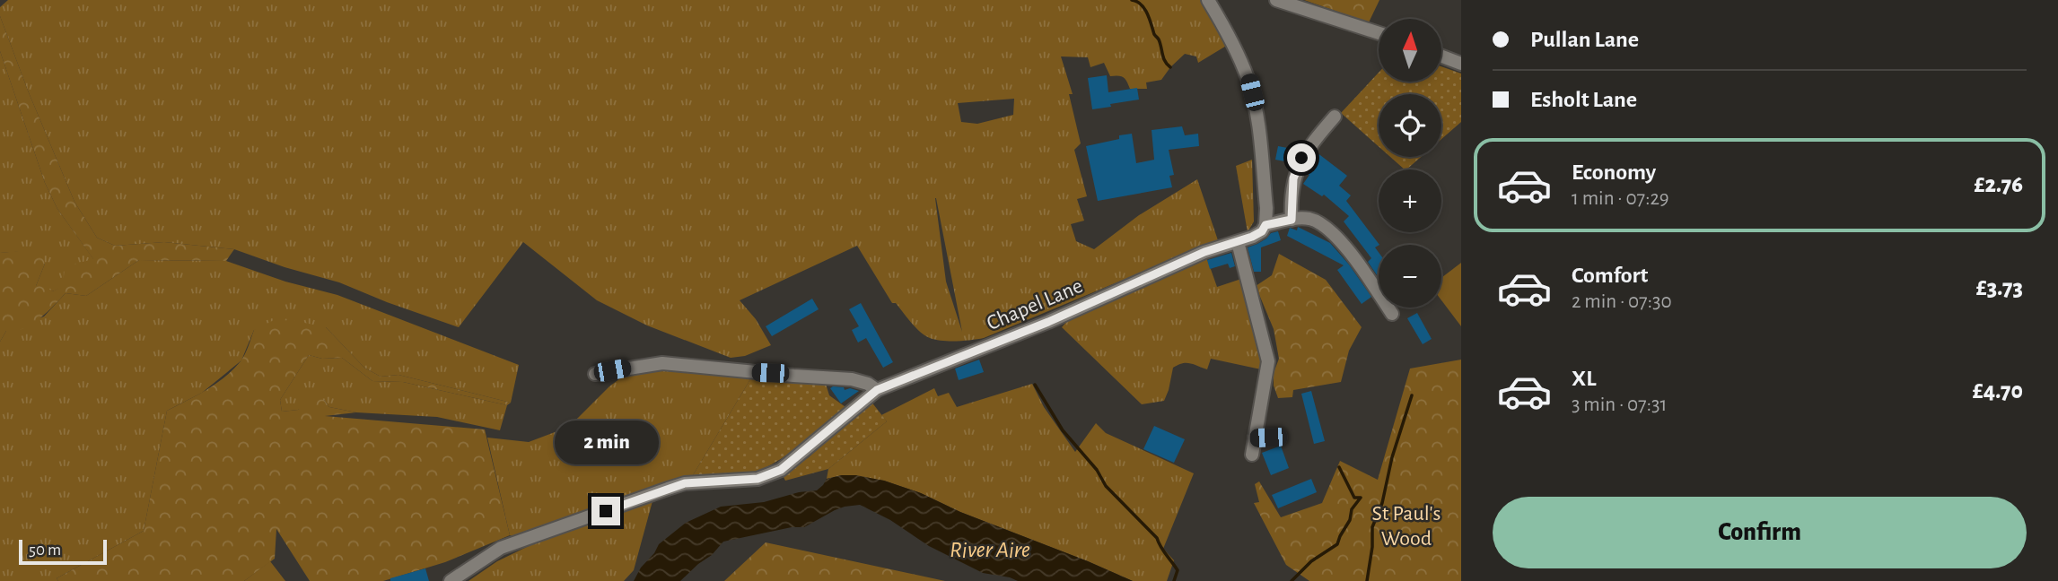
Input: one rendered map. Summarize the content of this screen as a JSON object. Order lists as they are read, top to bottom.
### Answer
{
  "streets": {
    "street": ["Chapel Lane"]
  },
  "water": ["River Aire"],
  "parks": ["St Paul's Wood"],
  "scale_bar": "50 m",
  "north": "top",
  "page": {
    "banner": ["Pullan Lane", "Esholt Lane"],
    "map_buttons": ["+", "−"],
    "list": [
      {
        "name": "Economy",
        "note": "1 min · 07:29",
        "value": "£2.76"
      },
      {
        "name": "Comfort",
        "note": "2 min · 07:30",
        "value": "£3.73"
      },
      {
        "name": "XL",
        "note": "3 min · 07:31",
        "value": "£4.70"
      }
    ],
    "bubble": "2 min",
    "buttons": "Confirm",
    "scale": "50 m"
  }
}
